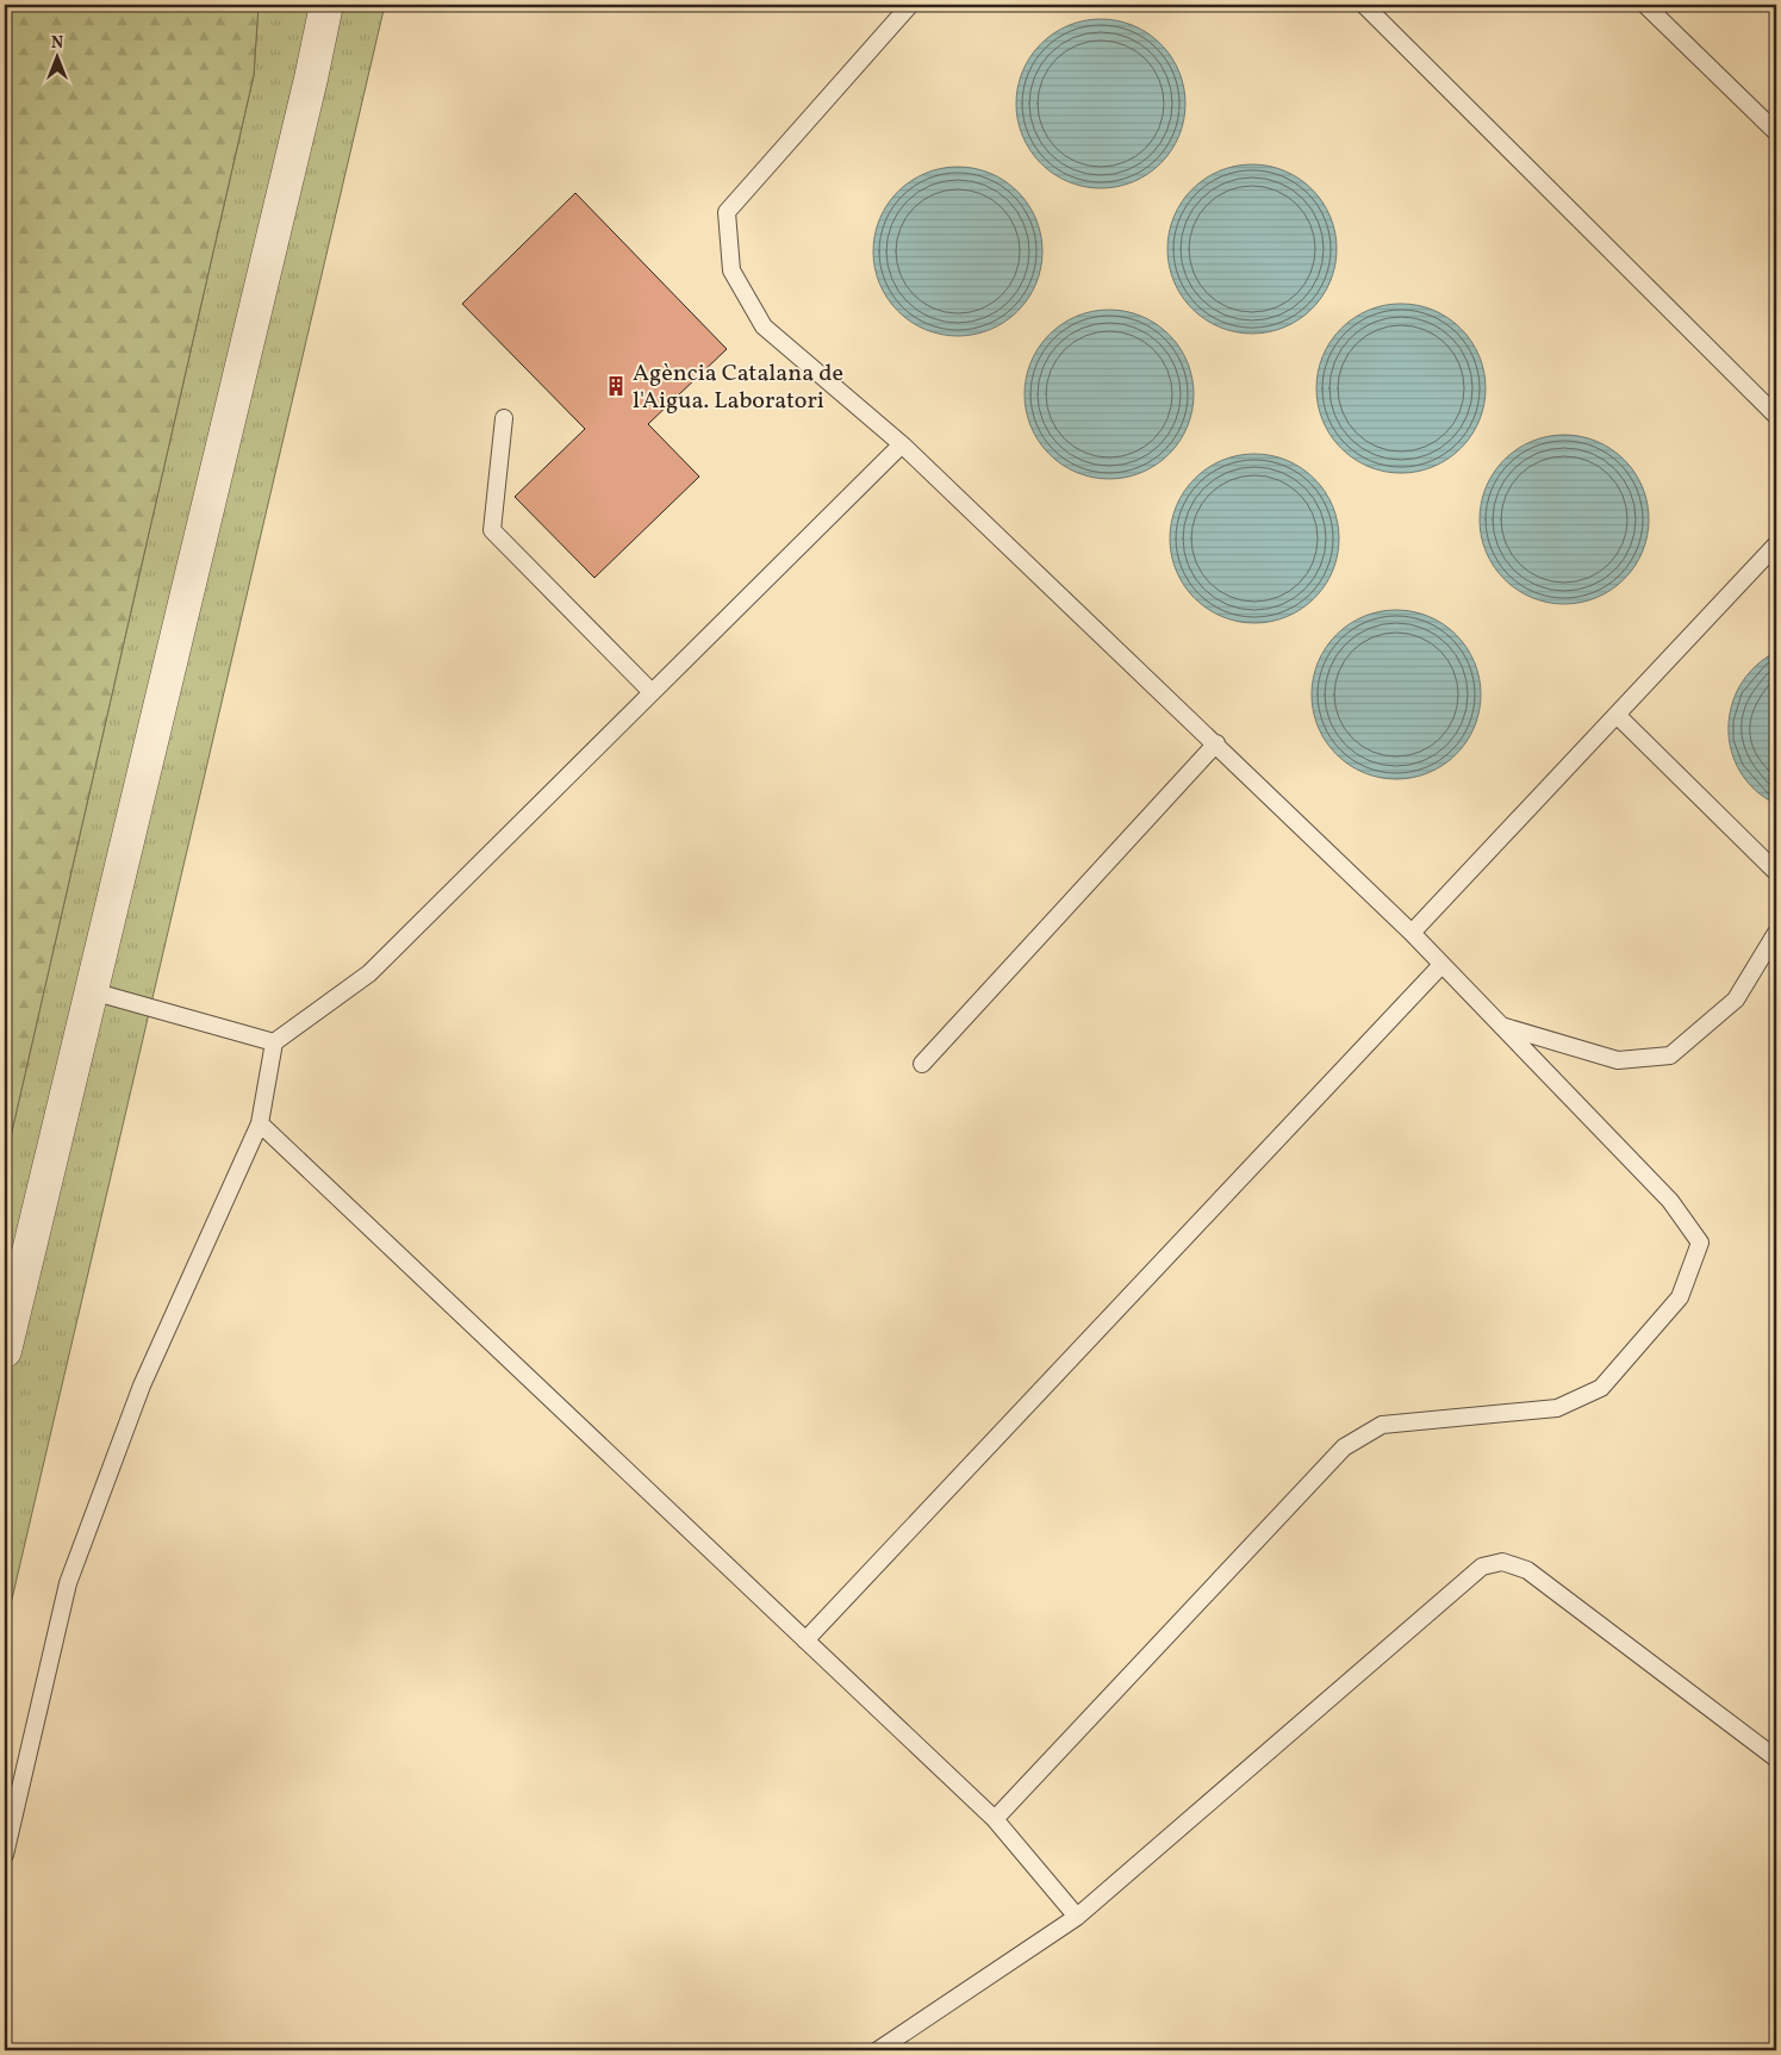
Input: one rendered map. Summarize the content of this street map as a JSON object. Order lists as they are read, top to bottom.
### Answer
{
  "places": {
    "building": ["Agència Catalana de l'Aigua. Laboratori"]
  },
  "north": "top"
}
